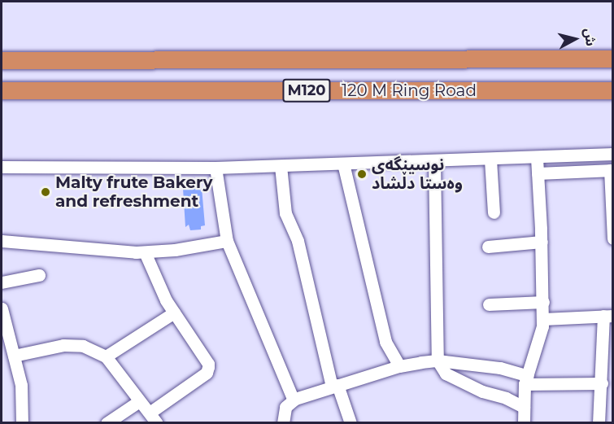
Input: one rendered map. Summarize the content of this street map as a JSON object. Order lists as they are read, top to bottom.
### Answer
{
  "streets": {
    "highway": ["M120", "120 M Ring Road"]
  },
  "places": ["نوسینگەی وەستا دڵشاد", "Malty frute Bakery and refreshment"],
  "north": "right"
}
